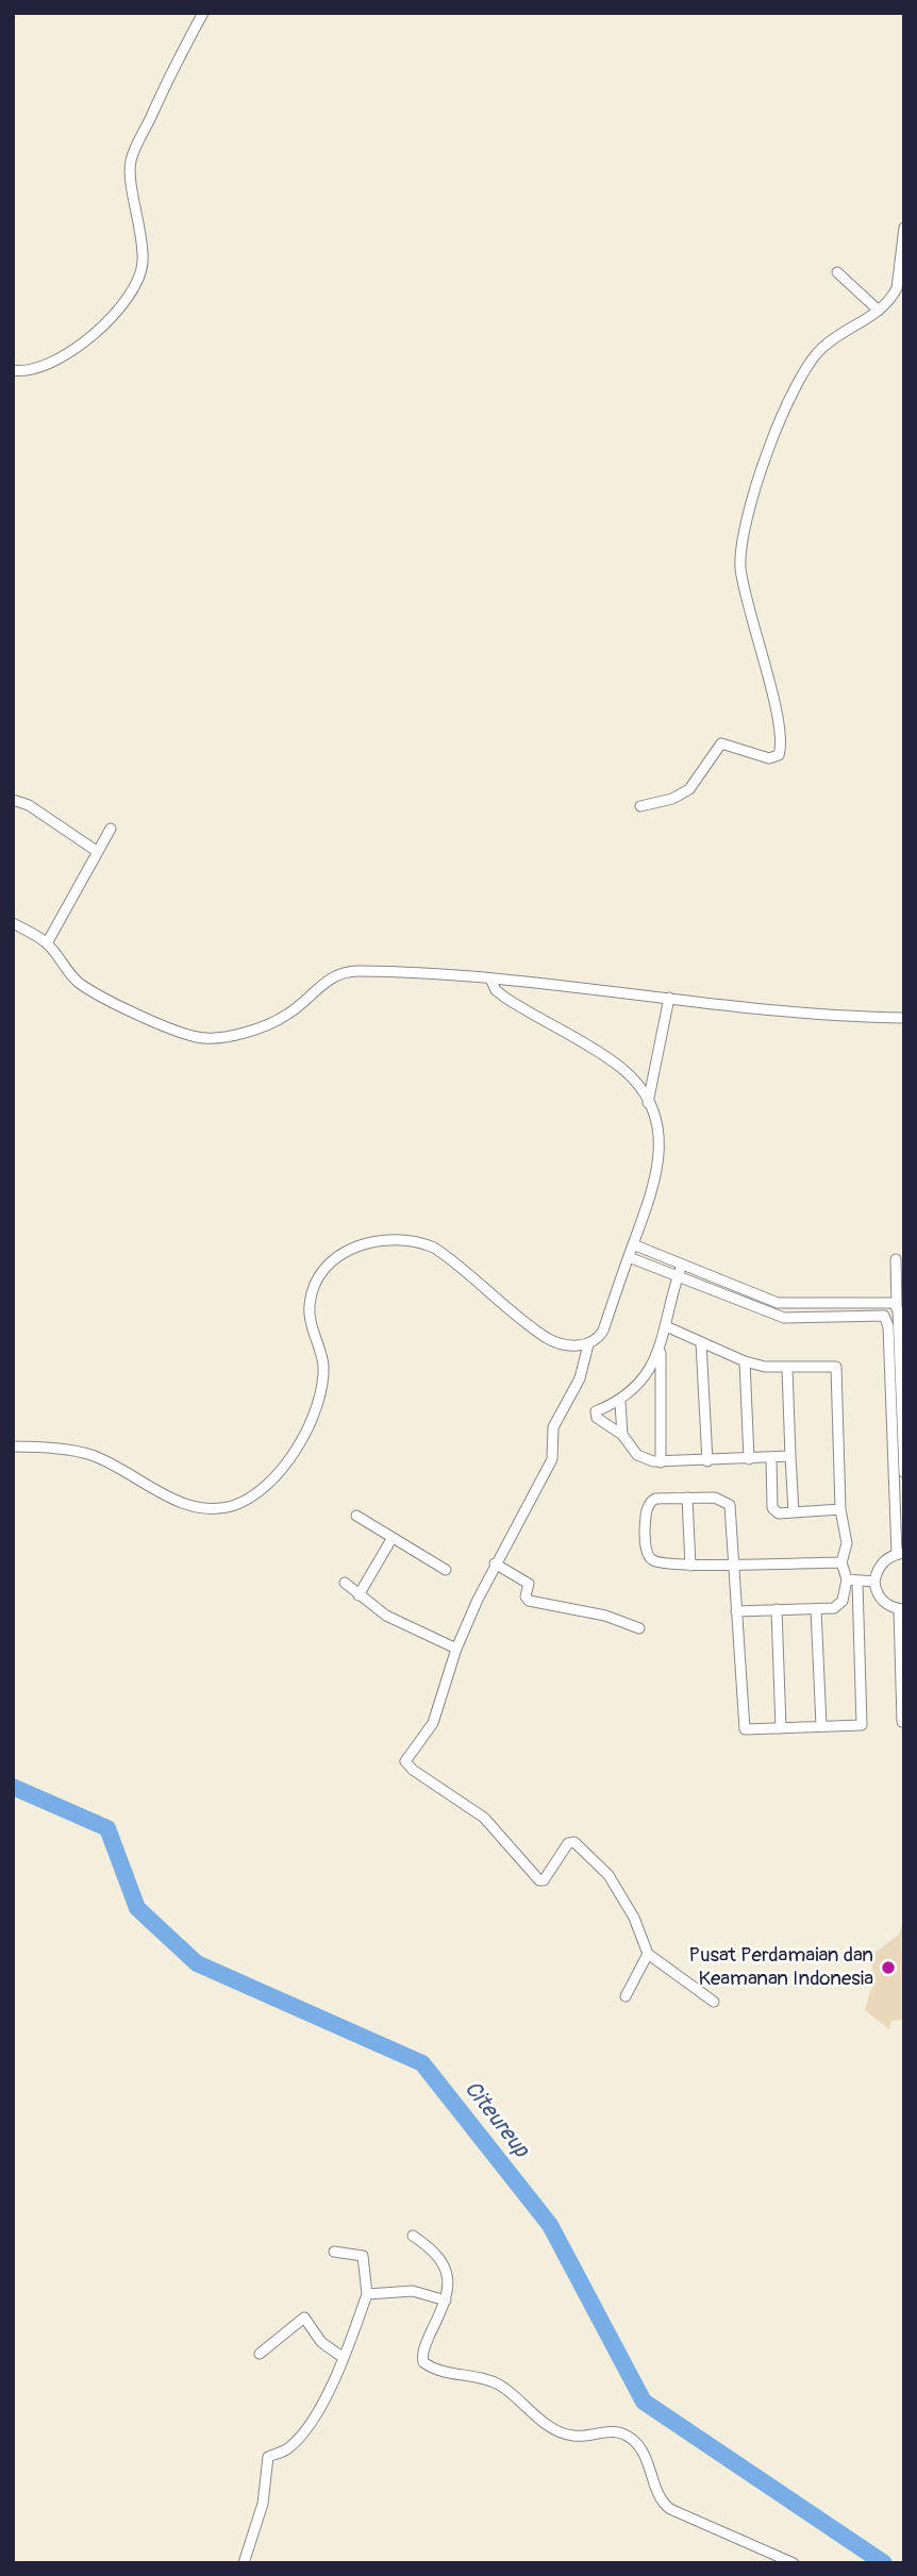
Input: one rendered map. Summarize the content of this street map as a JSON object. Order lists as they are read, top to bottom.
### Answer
{
  "water": ["Citeureup"],
  "places": ["Pusat Perdamaian dan Keamanan Indonesia"]
}
